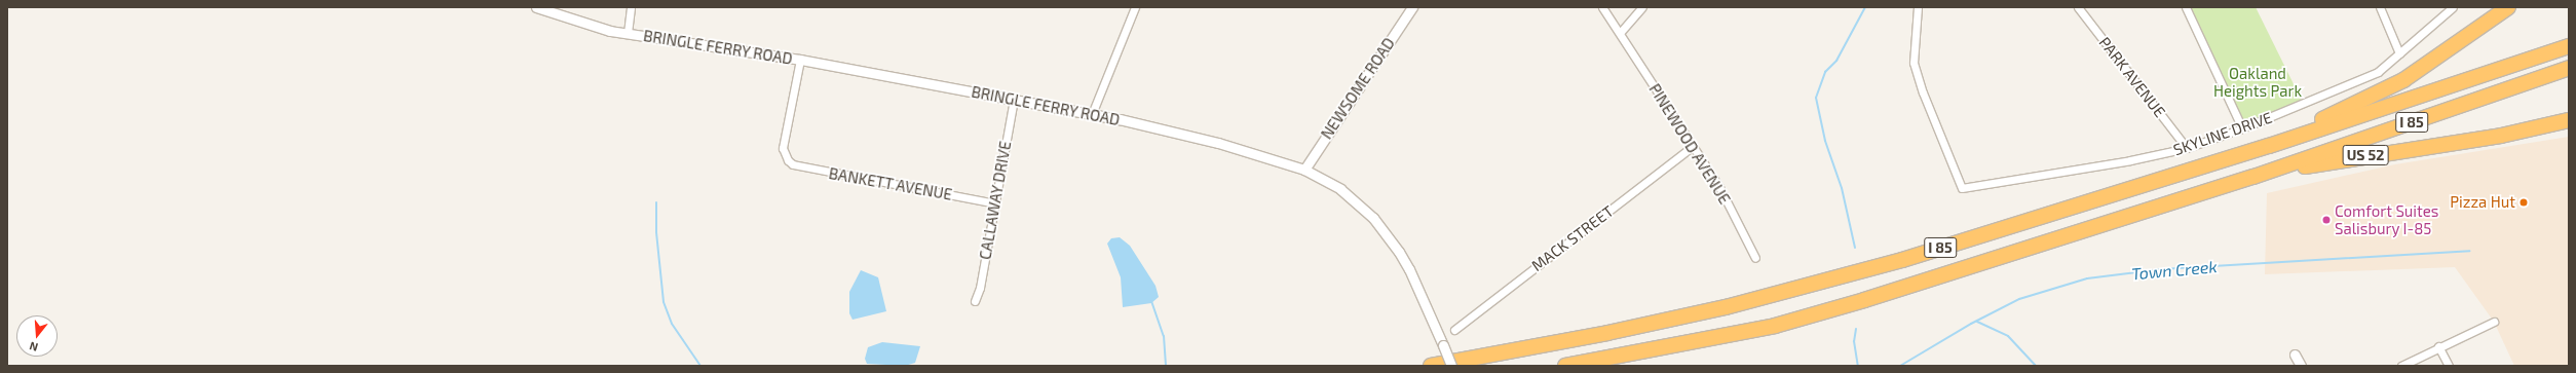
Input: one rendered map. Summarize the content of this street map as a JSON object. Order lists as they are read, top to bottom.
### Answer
{
  "streets": {
    "highway": ["I 85", "US 52"],
    "street": [
      "BRINGLE FERRY ROAD",
      "PARK AVENUE",
      "NEWSOME ROAD",
      "SKYLINE DRIVE",
      "PINEWOOD AVENUE",
      "BANKETT AVENUE",
      "CALLAWAY DRIVE",
      "MACK STREET"
    ]
  },
  "crossings": [
    ["BRINGLE FERRY ROAD", "NEWSOME ROAD"],
    ["BRINGLE FERRY ROAD", "BANKETT AVENUE"],
    ["BRINGLE FERRY ROAD", "CALLAWAY DRIVE"],
    ["PARK AVENUE", "SKYLINE DRIVE"],
    ["I 85", "US 52"],
    ["PINEWOOD AVENUE", "MACK STREET"],
    ["BANKETT AVENUE", "CALLAWAY DRIVE"]
  ],
  "water": ["Town Creek"],
  "parks": ["Oakland Heights Park"],
  "places": ["Pizza Hut", "Comfort Suites Salisbury I-85"],
  "north": "bottom"
}
